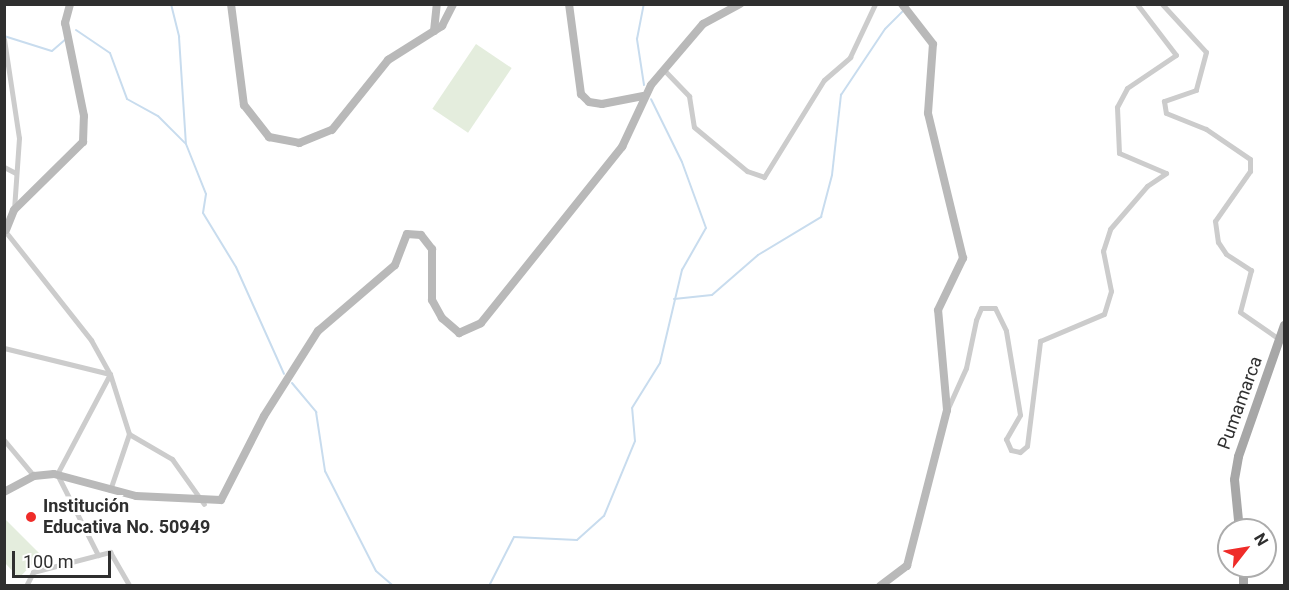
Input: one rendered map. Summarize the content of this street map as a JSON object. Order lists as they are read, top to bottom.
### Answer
{
  "streets": {
    "main road": ["Pumamarca"]
  },
  "places": ["Institución Educativa No. 50949"],
  "scale_bar": "100 m",
  "north": "top right"
}
